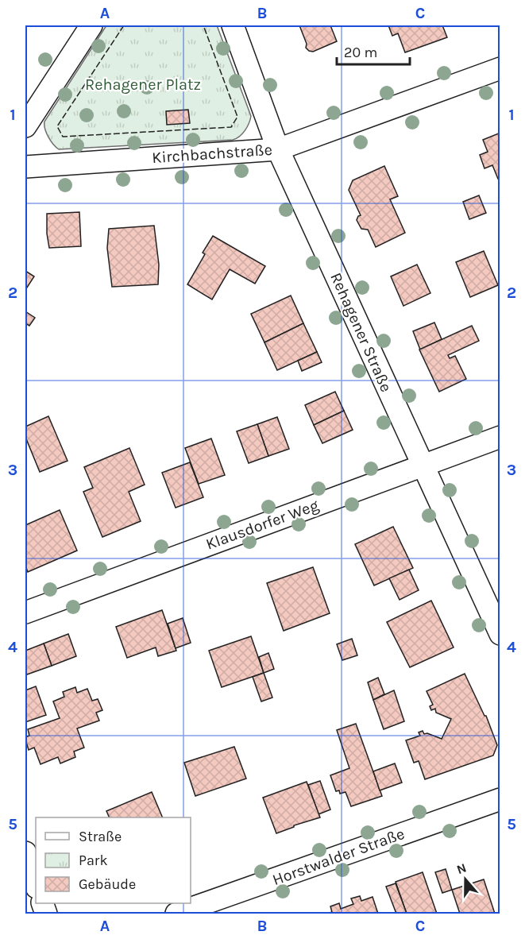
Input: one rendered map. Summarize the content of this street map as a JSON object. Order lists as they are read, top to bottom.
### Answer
{
  "streets": {
    "street": [
      "Kirchbachstraße",
      "Rehagener Straße",
      "Klausdorfer Weg",
      "Horstwalder Straße"
    ]
  },
  "crossings": [
    ["Kirchbachstraße", "Rehagener Straße"],
    ["Rehagener Straße", "Klausdorfer Weg"]
  ],
  "parks": ["Rehagener Platz"],
  "legend": ["Straße", "Park", "Gebäude"],
  "scale_bar": "20 m",
  "north": "top",
  "grid": {
    "columns": ["A", "B", "C"],
    "rows": [
      "1",
      "2",
      "3",
      "4",
      "5"
    ]
  }
}
